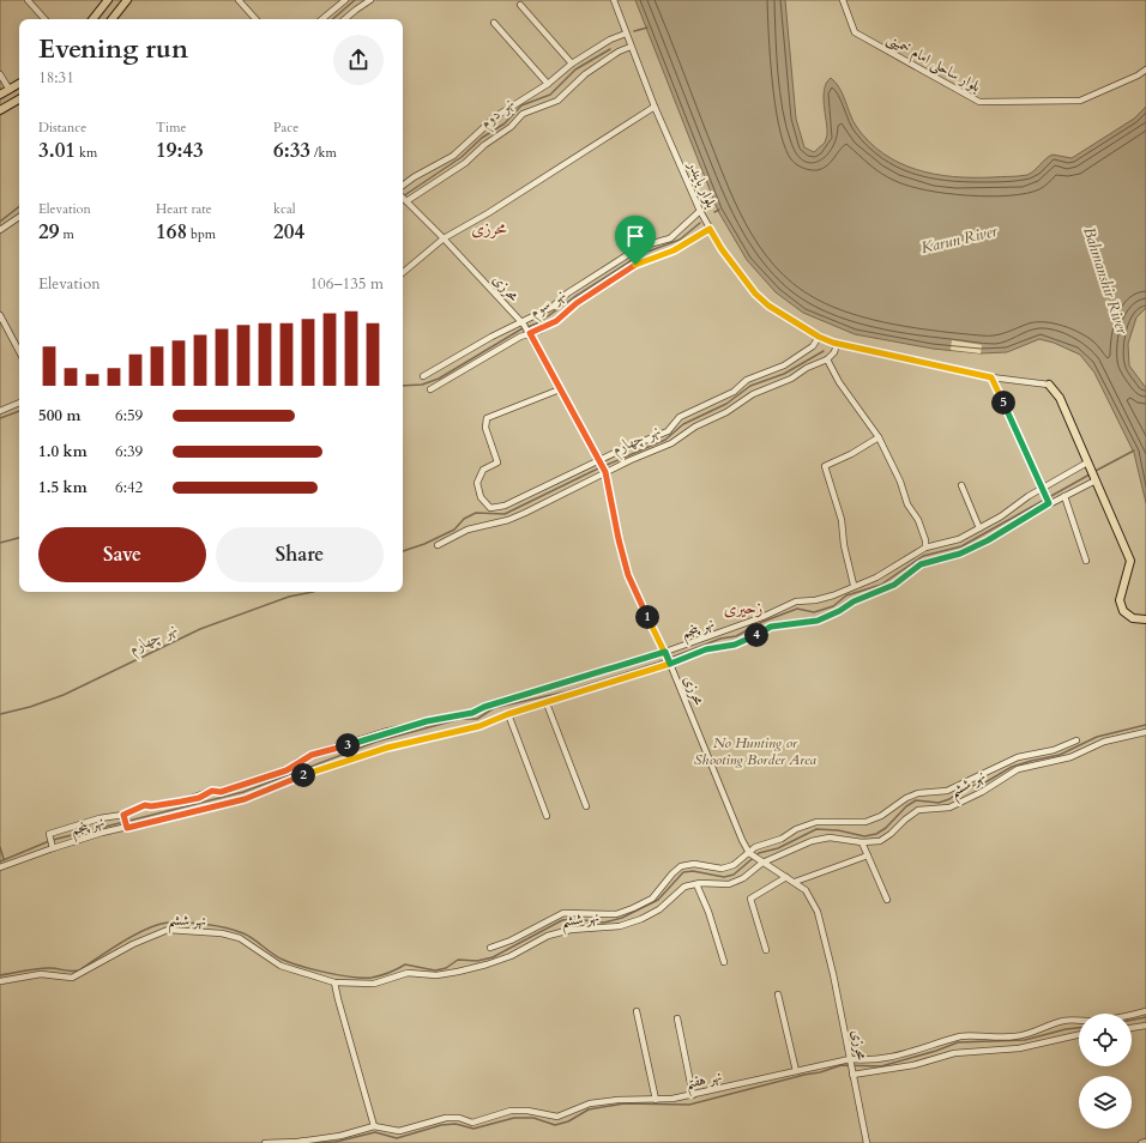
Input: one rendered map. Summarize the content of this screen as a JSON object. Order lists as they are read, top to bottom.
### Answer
{
  "streets": {
    "street": [
      "بلوار ساحلی امام خمینی",
      "بلوار بایندر",
      "محرزی",
      "نهر پنجم",
      "نهر ششم",
      "نهر هفتم"
    ]
  },
  "crossings": [
    ["محرزی", "نهر پنجم"],
    ["محرزی", "نهر ششم"],
    ["محرزی", "نهر هفتم"]
  ],
  "districts": ["محرزی", "زحیری"],
  "water": [
    "نهر دوم",
    "Karun River",
    "Bahmanshir River",
    "نهر سوم",
    "نهر چهارم"
  ],
  "parks": ["No Hunting or Shooting Border Area"],
  "page": {
    "heading": ["Evening run", "18:31"],
    "stats": [
      ["Distance", "3.01 km"],
      ["Time", "19:43"],
      ["Pace", "6:33 /km"],
      ["Elevation", "29 m"],
      ["Heart rate", "168 bpm"],
      ["kcal", "204"]
    ],
    "chart": ["Elevation", "106–135 m"],
    "pins": [
      "5",
      "1",
      "4",
      "3",
      "2"
    ],
    "list": [
      {
        "name": "500 m",
        "note": "6:59"
      },
      {
        "name": "1.0 km",
        "note": "6:39"
      },
      {
        "name": "1.5 km",
        "note": "6:42"
      }
    ],
    "buttons": ["Save", "Share"]
  }
}
